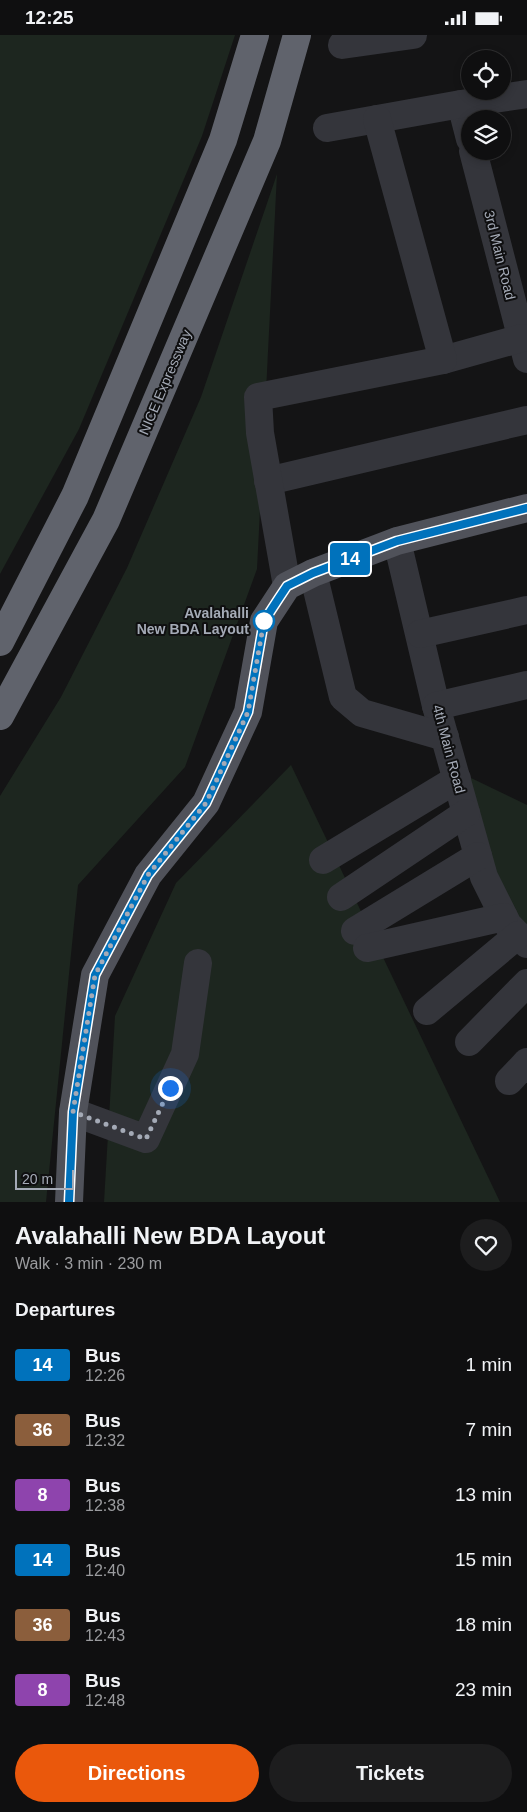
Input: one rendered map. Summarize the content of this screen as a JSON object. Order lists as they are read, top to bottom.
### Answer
{
  "streets": {
    "highway": ["NICE Expressway"],
    "street": ["3rd Main Road", "4th Main Road"]
  },
  "places": ["Avalahalli New BDA Layout"],
  "lines": ["bus line 14"],
  "scale_bar": "20 m",
  "page": {
    "status": "12:25",
    "on_map": "14",
    "scale": "20 m",
    "heading": [
      ["Avalahalli New BDA Layout", "Walk · 3 min · 230 m"],
      "Departures"
    ],
    "list": [
      {
        "mark": "14",
        "name": "Bus",
        "note": "12:26",
        "value": "1 min"
      },
      {
        "mark": "36",
        "name": "Bus",
        "note": "12:32",
        "value": "7 min"
      },
      {
        "mark": "8",
        "name": "Bus",
        "note": "12:38",
        "value": "13 min"
      },
      {
        "mark": "14",
        "name": "Bus",
        "note": "12:40",
        "value": "15 min"
      },
      {
        "mark": "36",
        "name": "Bus",
        "note": "12:43",
        "value": "18 min"
      },
      {
        "mark": "8",
        "name": "Bus",
        "note": "12:48",
        "value": "23 min"
      }
    ],
    "buttons": ["Directions", "Tickets"]
  }
}
